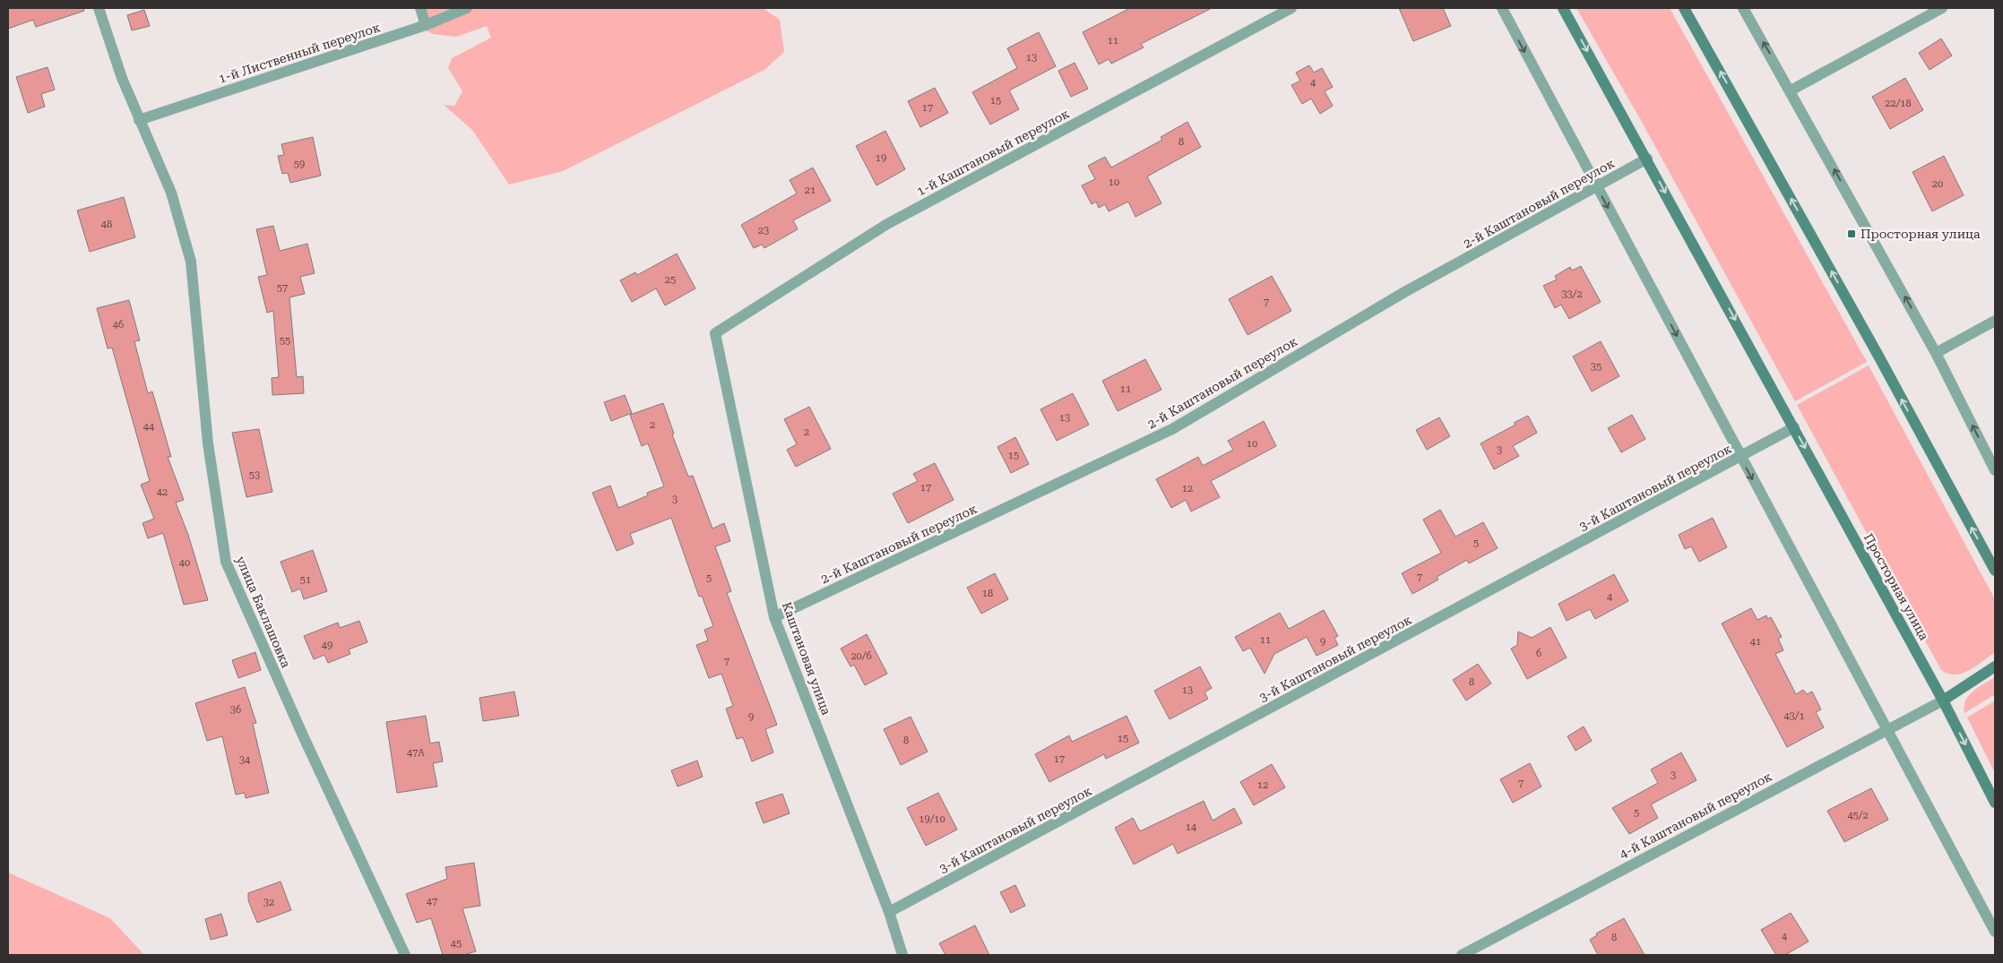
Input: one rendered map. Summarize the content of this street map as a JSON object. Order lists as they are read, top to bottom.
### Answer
{
  "streets": {
    "main road": ["Просторная улица"],
    "street": [
      "1-й Лиственный переулок",
      "1-й Каштановый переулок",
      "2-й Каштановый переулок",
      "3-й Каштановый переулок",
      "улица Баклашовка",
      "Каштановая улица",
      "4-й Каштановый переулок"
    ]
  },
  "crossings": [
    ["1-й Лиственный переулок", "улица Баклашовка"],
    ["1-й Каштановый переулок", "Каштановая улица"],
    ["2-й Каштановый переулок", "Просторная улица"],
    ["2-й Каштановый переулок", "Каштановая улица"],
    ["3-й Каштановый переулок", "Просторная улица"],
    ["3-й Каштановый переулок", "Каштановая улица"],
    ["Просторная улица", "4-й Каштановый переулок"]
  ],
  "one_way": ["Просторная улица"],
  "places": {
    "transit": ["Просторная улица"]
  },
  "house_numbers": [
    "11",
    "13",
    "4",
    "15",
    "22/18",
    "17",
    "8",
    "19",
    "59",
    "10",
    "20",
    "21",
    "48",
    "23",
    "25",
    "57",
    "33/2",
    "7",
    "46",
    "55",
    "35",
    "11",
    "13",
    "2",
    "44",
    "2",
    "10",
    "3",
    "15",
    "53",
    "17",
    "12",
    "42",
    "3",
    "5",
    "40",
    "7",
    "5",
    "51",
    "18",
    "4",
    "11",
    "9",
    "41",
    "49",
    "6",
    "20/6",
    "7",
    "8",
    "13",
    "36",
    "43/1",
    "9",
    "15",
    "8",
    "47А",
    "17",
    "34",
    "3",
    "7",
    "12",
    "5",
    "45/2",
    "19/10",
    "14",
    "47",
    "32",
    "4",
    "8",
    "45"
  ]
}
